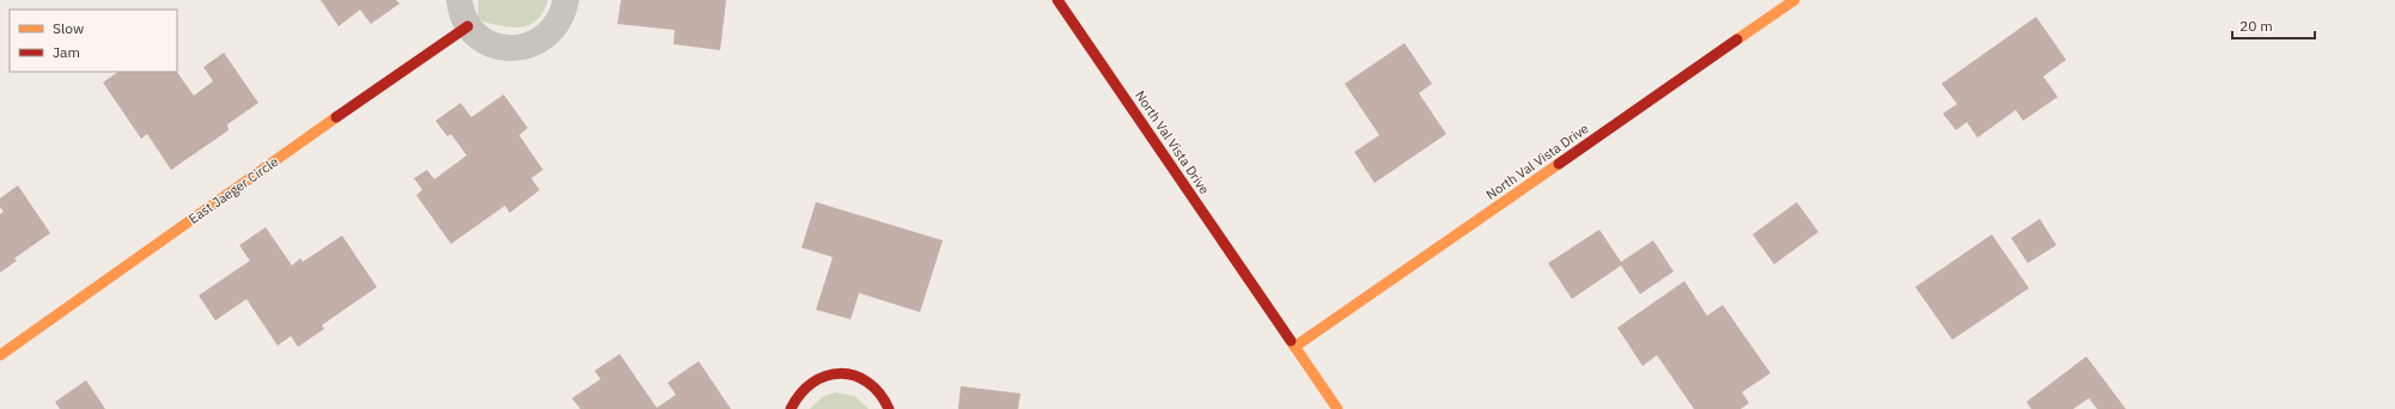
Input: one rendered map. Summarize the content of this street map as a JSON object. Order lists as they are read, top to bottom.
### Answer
{
  "streets": {
    "street": ["North Val Vista Drive", "East Jaeger Circle"]
  },
  "legend": ["Slow", "Jam"],
  "scale_bar": "20 m"
}
